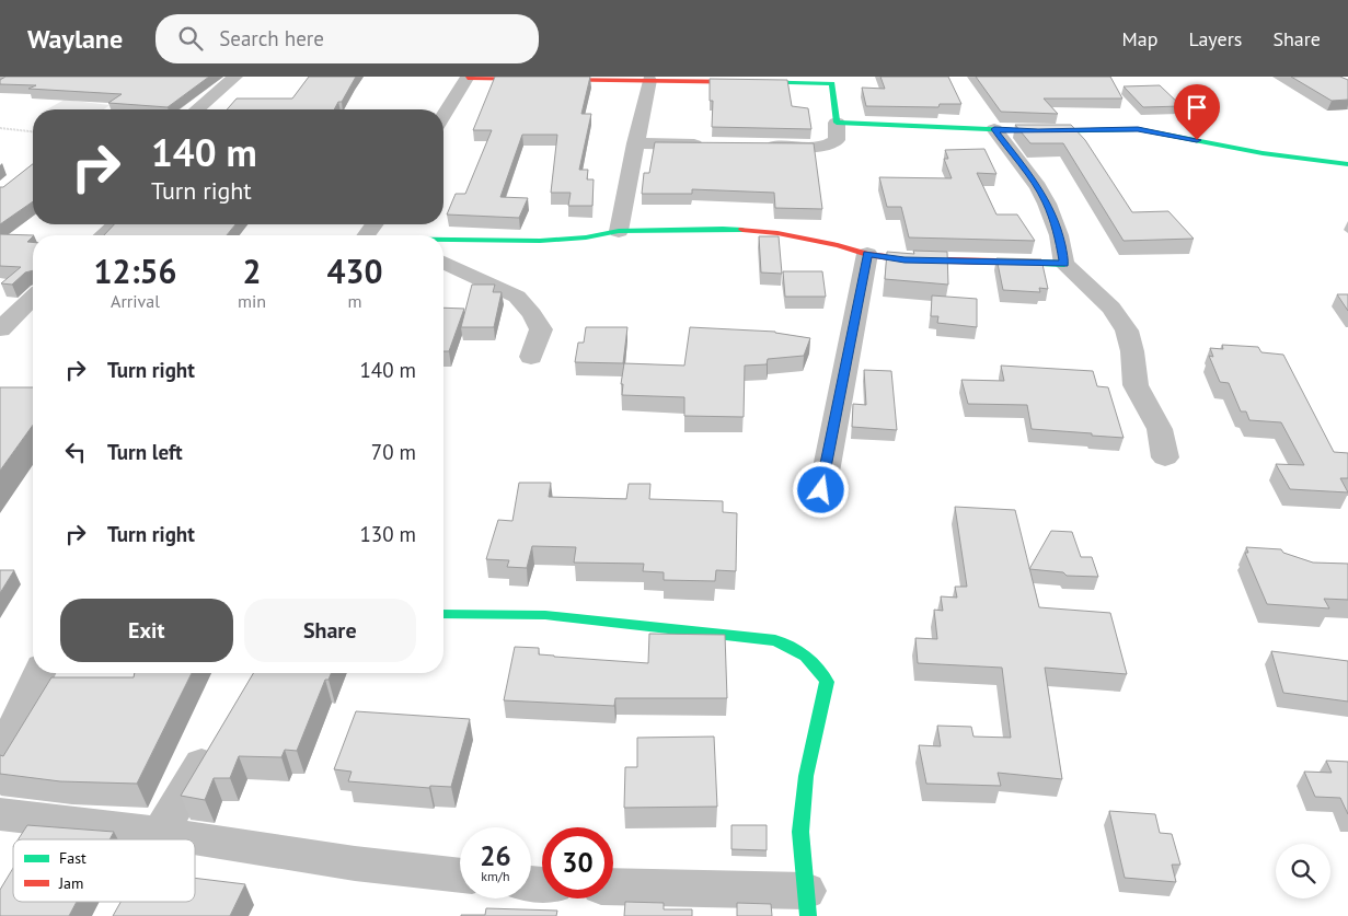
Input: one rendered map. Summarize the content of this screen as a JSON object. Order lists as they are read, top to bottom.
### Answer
{
  "legend": ["Fast", "Jam"],
  "page": {
    "header": "Waylane",
    "search": "Search here",
    "nav": ["Map", "Layers", "Share"],
    "turn": ["140 m", "Turn right"],
    "eta": [
      "12:56",
      "Arrival",
      "2",
      "min",
      "430",
      "m"
    ],
    "list": [
      {
        "name": "Turn right",
        "value": "140 m"
      },
      {
        "name": "Turn left",
        "value": "70 m"
      },
      {
        "name": "Turn right",
        "value": "130 m"
      }
    ],
    "buttons": ["Exit", "Share"],
    "speed": "26 km/h",
    "limit": "30"
  }
}
